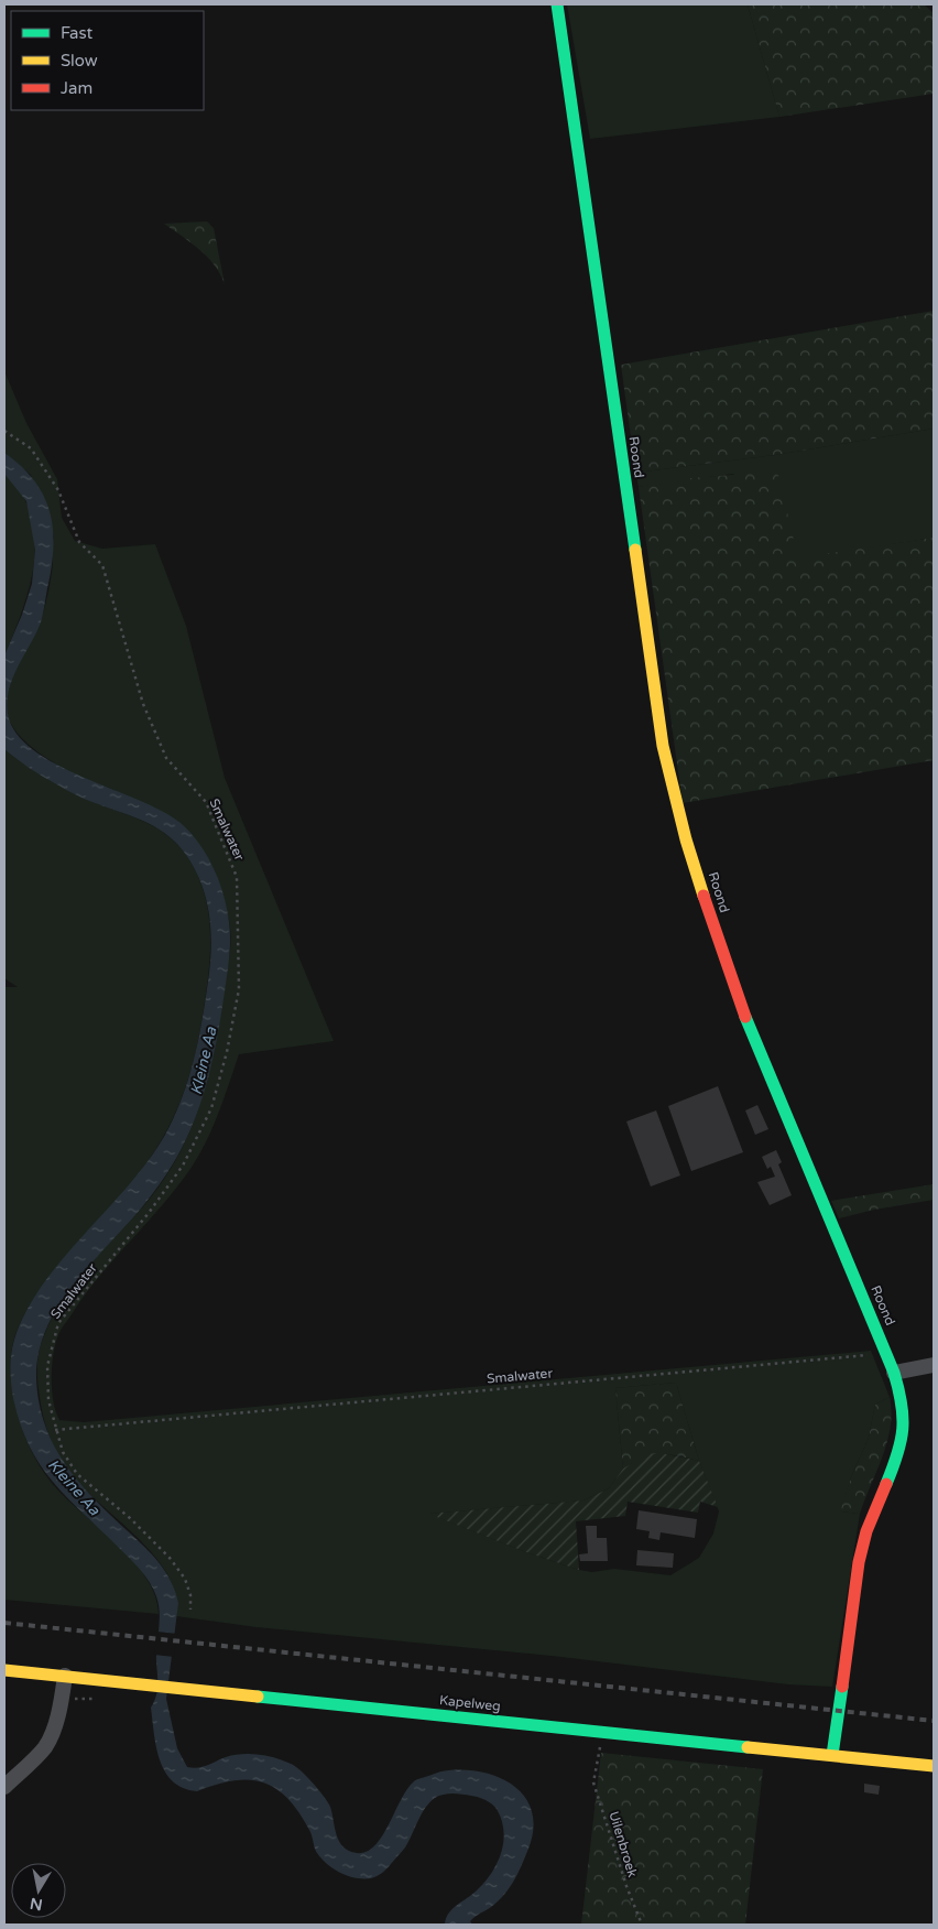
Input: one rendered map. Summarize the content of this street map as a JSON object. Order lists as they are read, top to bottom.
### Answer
{
  "streets": {
    "street": ["Roond", "Kapelweg"],
    "path": ["Smalwater", "Uilenbroek"]
  },
  "crossings": [
    ["Roond", "Smalwater"],
    ["Roond", "Kapelweg"]
  ],
  "water": ["Kleine Aa"],
  "legend": ["Fast", "Slow", "Jam"],
  "north": "bottom"
}
